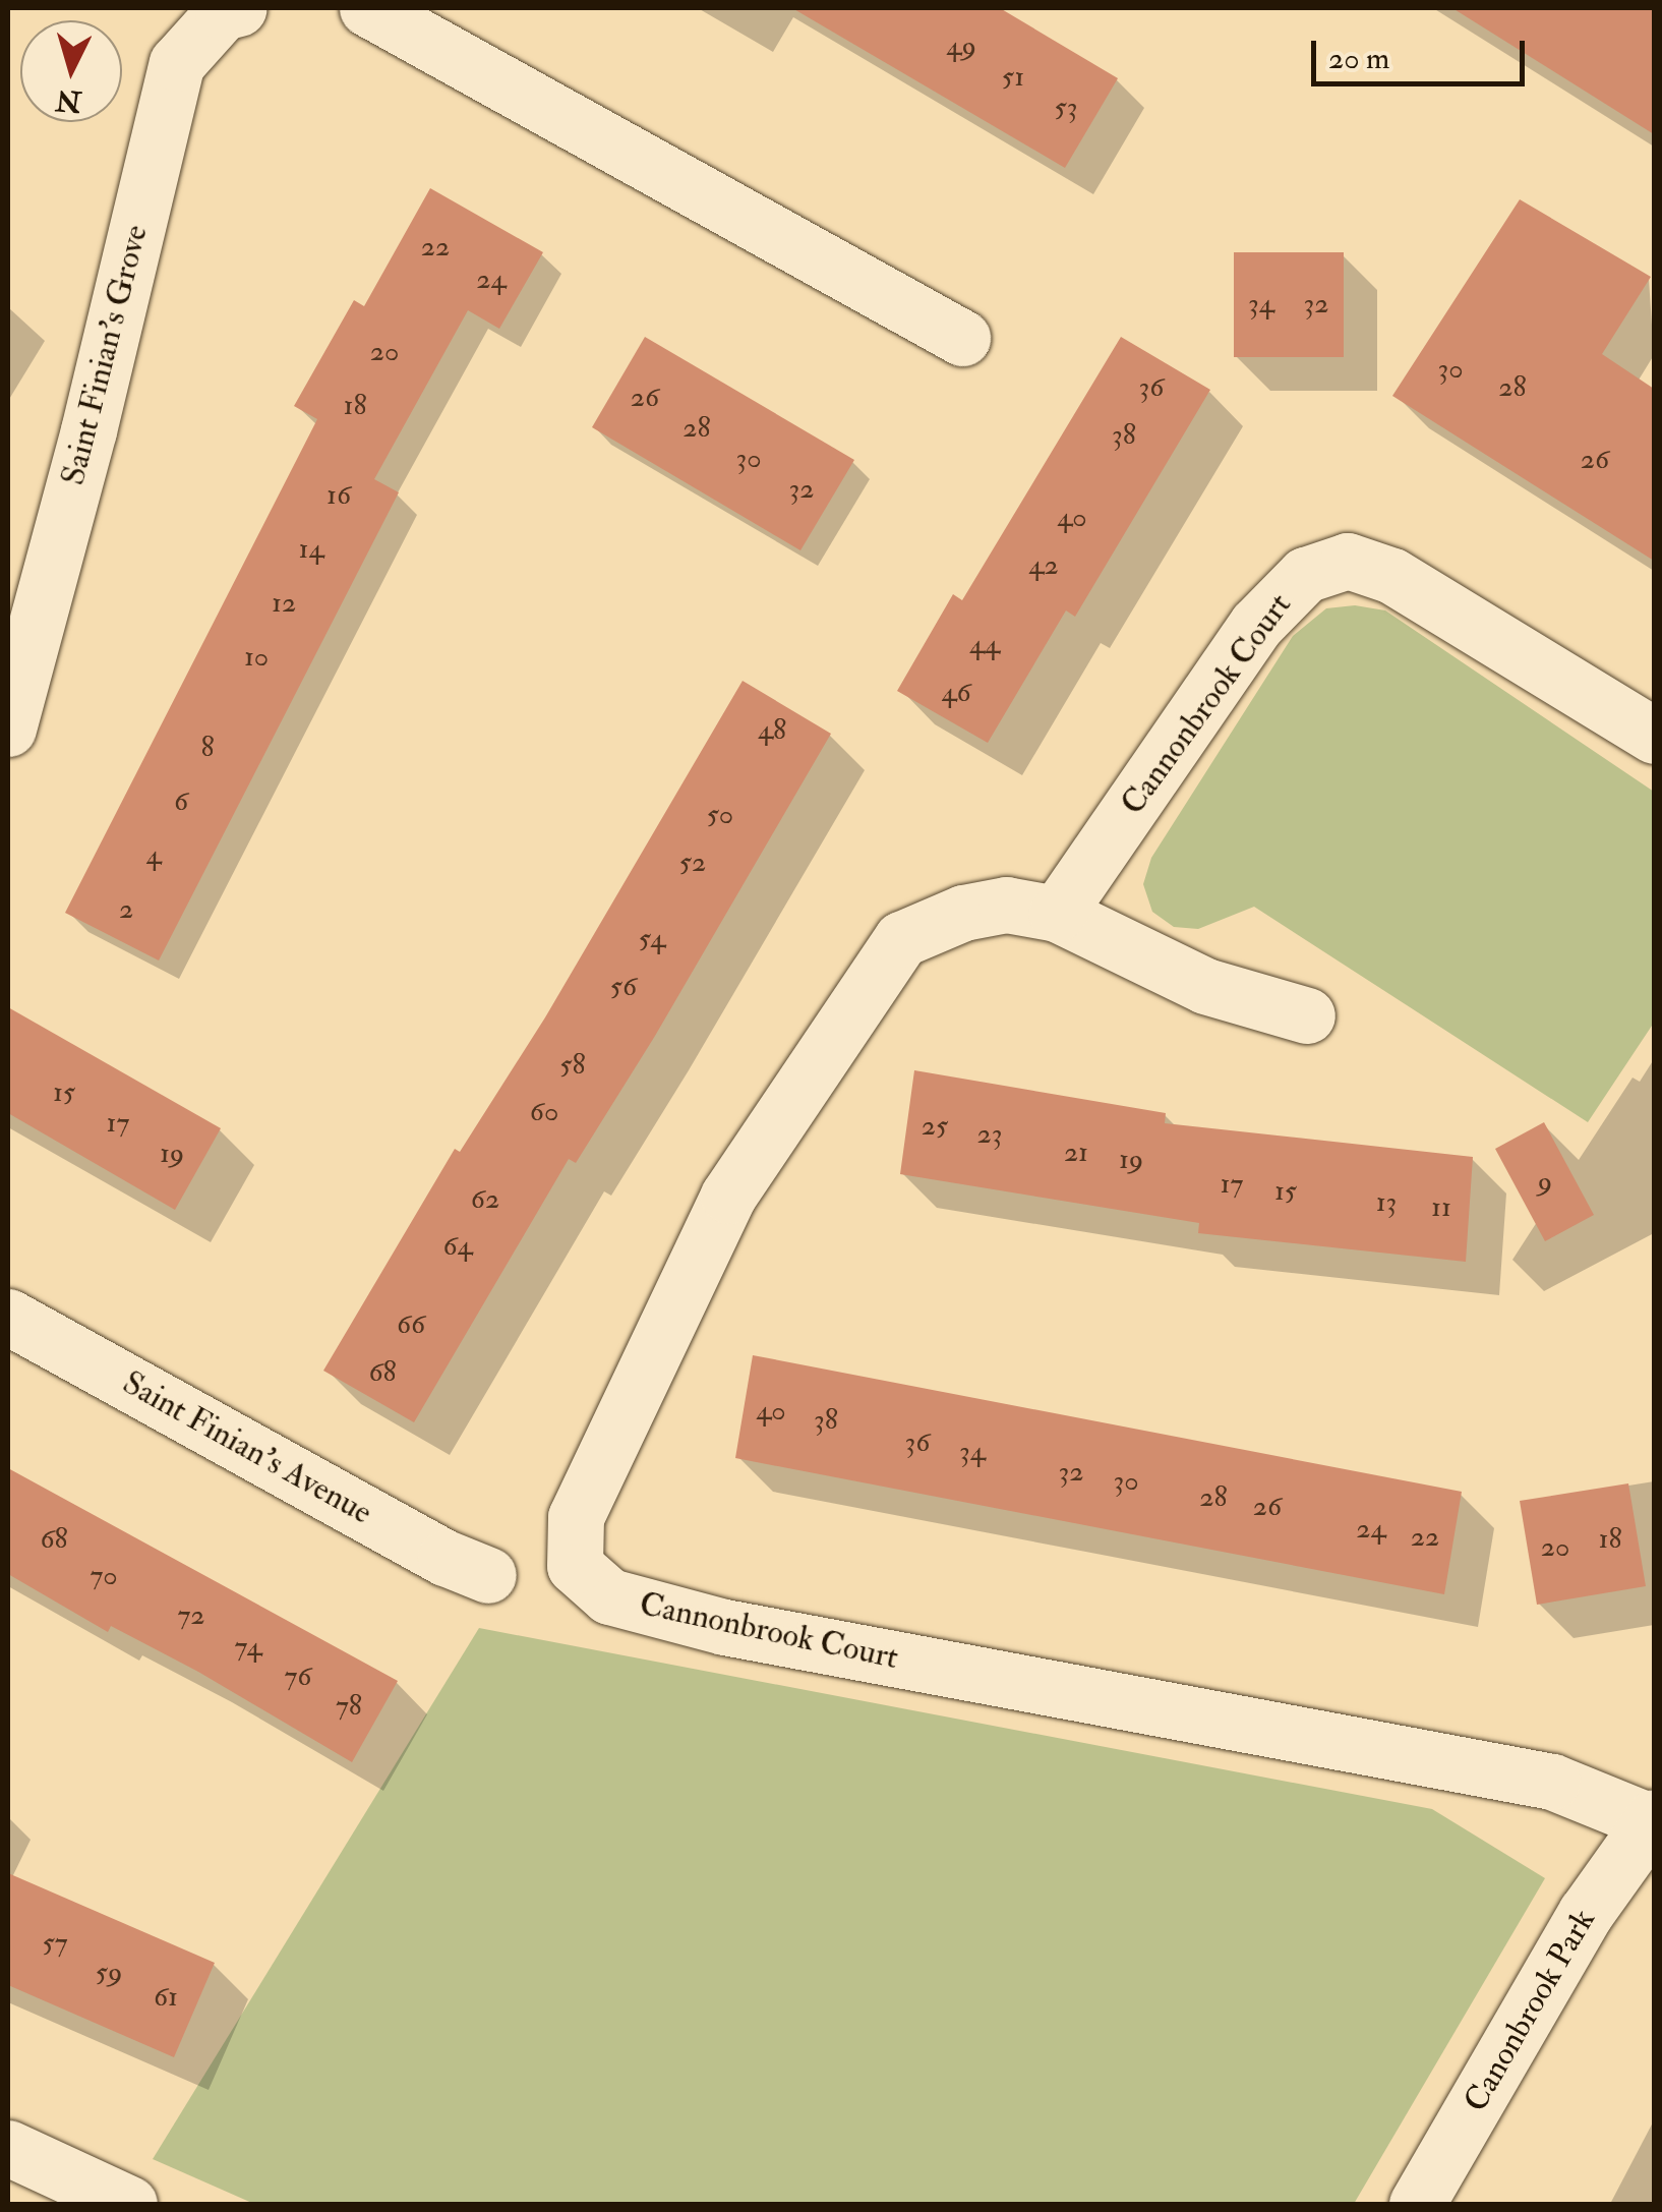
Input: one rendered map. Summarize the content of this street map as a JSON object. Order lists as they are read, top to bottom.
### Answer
{
  "streets": {
    "street": [
      "Saint Finian's Grove",
      "Cannonbrook Court",
      "Saint Finian's Avenue",
      "Canonbrook Park"
    ]
  },
  "crossings": [
    ["Cannonbrook Court", "Canonbrook Park"]
  ],
  "house_numbers": [
    "49",
    "51",
    "53",
    "22",
    "24",
    "34",
    "32",
    "20",
    "30",
    "36",
    "28",
    "26",
    "18",
    "28",
    "38",
    "30",
    "26",
    "32",
    "16",
    "40",
    "14",
    "42",
    "12",
    "44",
    "10",
    "46",
    "48",
    "8",
    "6",
    "50",
    "4",
    "52",
    "2",
    "54",
    "56",
    "58",
    "15",
    "60",
    "17",
    "25",
    "23",
    "21",
    "19",
    "19",
    "9",
    "17",
    "15",
    "62",
    "13",
    "11",
    "64",
    "66",
    "68",
    "40",
    "38",
    "36",
    "34",
    "32",
    "30",
    "28",
    "26",
    "24",
    "22",
    "68",
    "18",
    "20",
    "70",
    "72",
    "74",
    "76",
    "78",
    "57",
    "59",
    "61"
  ],
  "scale_bar": "20 m",
  "north": "bottom"
}
